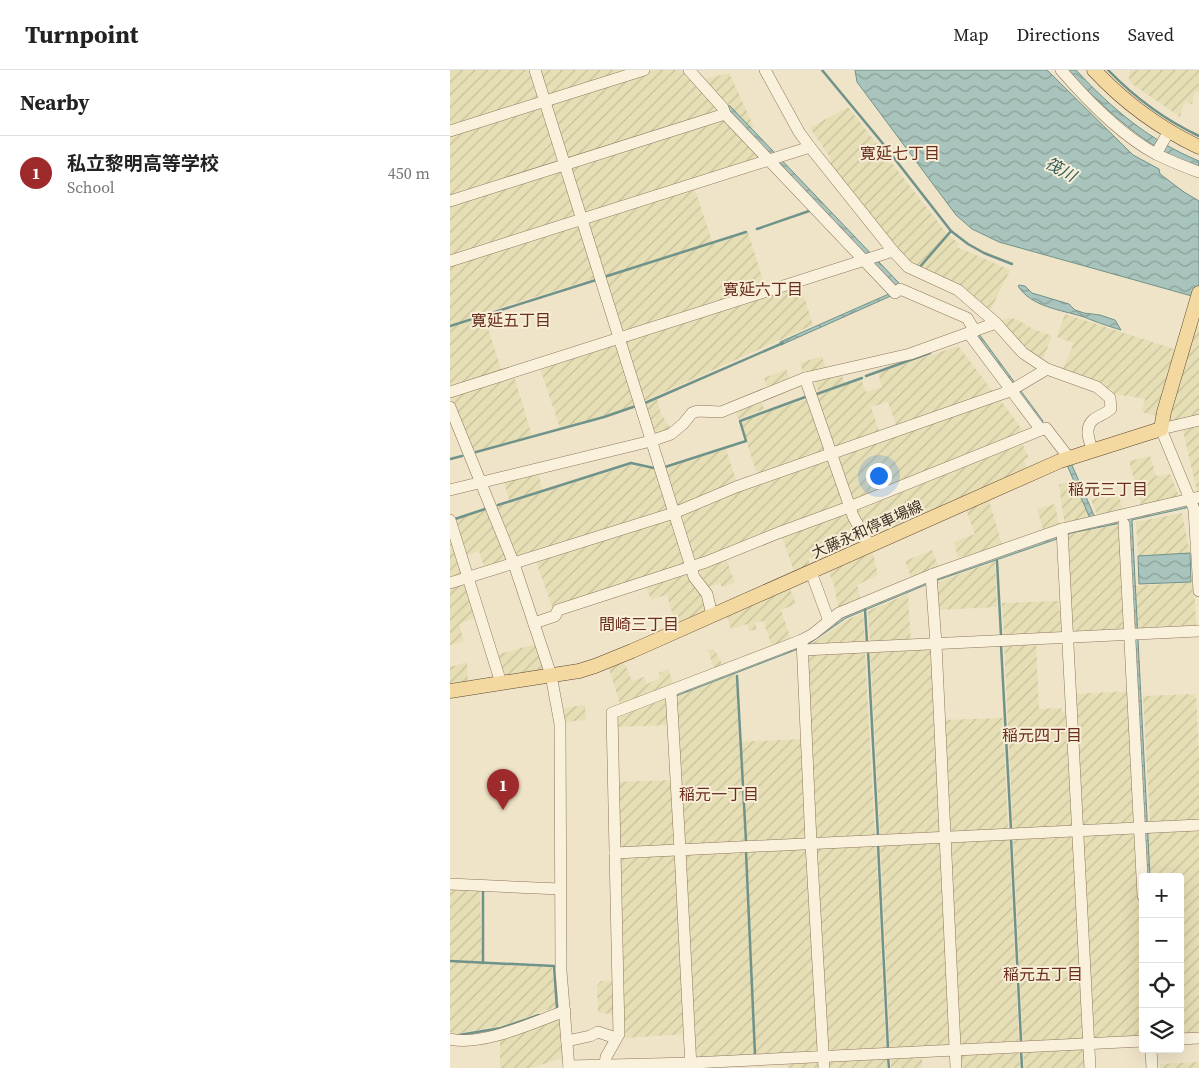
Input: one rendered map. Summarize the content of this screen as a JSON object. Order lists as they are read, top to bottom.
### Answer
{
  "streets": {
    "main road": ["大藤永和停車場線"]
  },
  "districts": [
    "寛延七丁目",
    "寛延六丁目",
    "寛延五丁目",
    "稲元三丁目",
    "間崎三丁目",
    "稲元四丁目",
    "稲元一丁目",
    "稲元五丁目"
  ],
  "water": ["筏川"],
  "page": {
    "header": "Turnpoint",
    "nav": ["Map", "Directions", "Saved"],
    "heading": "Nearby",
    "list": [
      {
        "mark": "1",
        "name": "私立黎明高等学校",
        "note": "School",
        "value": "450 m"
      }
    ],
    "pins": "1",
    "map_buttons": ["+", "−"]
  }
}
